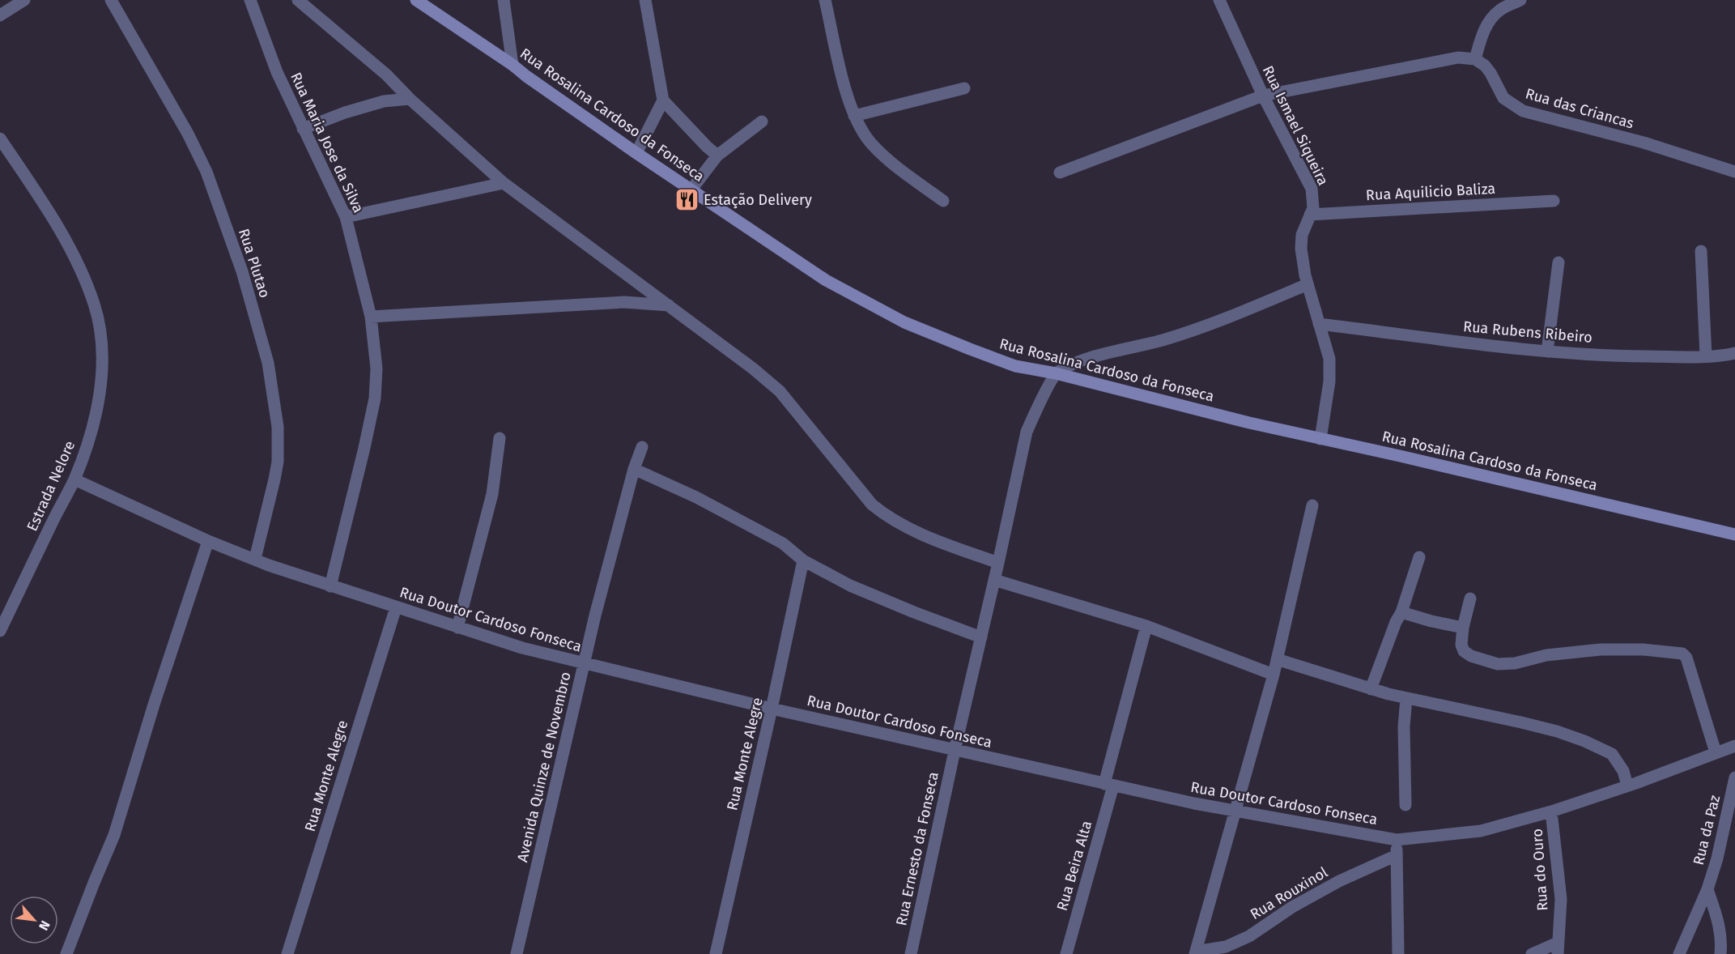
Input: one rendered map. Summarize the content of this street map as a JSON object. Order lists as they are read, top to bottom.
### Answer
{
  "streets": {
    "street": [
      "Rua das Criancas",
      "Rua Rosalina Cardoso da Fonseca",
      "Rua Ismael Siqueira",
      "Rua Maria Jose da Silva",
      "Rua Aquilicio Baliza",
      "Rua Plutao",
      "Rua Rubens Ribeiro",
      "Estrada Nelore",
      "Rua Doutor Cardoso Fonseca",
      "Rua Monte Alegre",
      "Avenida Quinze de Novembro",
      "Rua da Paz",
      "Rua Ernesto da Fonseca",
      "Rua Beira Alta",
      "Rua do Ouro",
      "Rua Rouxinol"
    ]
  },
  "crossings": [
    ["Rua Rosalina Cardoso da Fonseca", "Rua Ismael Siqueira"],
    ["Rua Rosalina Cardoso da Fonseca", "Rua Ernesto da Fonseca"],
    ["Rua Ismael Siqueira", "Rua Aquilicio Baliza"],
    ["Rua Ismael Siqueira", "Rua Rubens Ribeiro"],
    ["Rua Maria Jose da Silva", "Rua Doutor Cardoso Fonseca"],
    ["Rua Plutao", "Rua Doutor Cardoso Fonseca"],
    ["Estrada Nelore", "Rua Doutor Cardoso Fonseca"],
    ["Rua Doutor Cardoso Fonseca", "Rua Monte Alegre"],
    ["Rua Doutor Cardoso Fonseca", "Avenida Quinze de Novembro"],
    ["Rua Doutor Cardoso Fonseca", "Rua Ernesto da Fonseca"],
    ["Rua Doutor Cardoso Fonseca", "Rua Beira Alta"],
    ["Rua Doutor Cardoso Fonseca", "Rua do Ouro"]
  ],
  "places": {
    "restaurant": ["Estação Delivery"]
  },
  "north": "bottom right"
}
